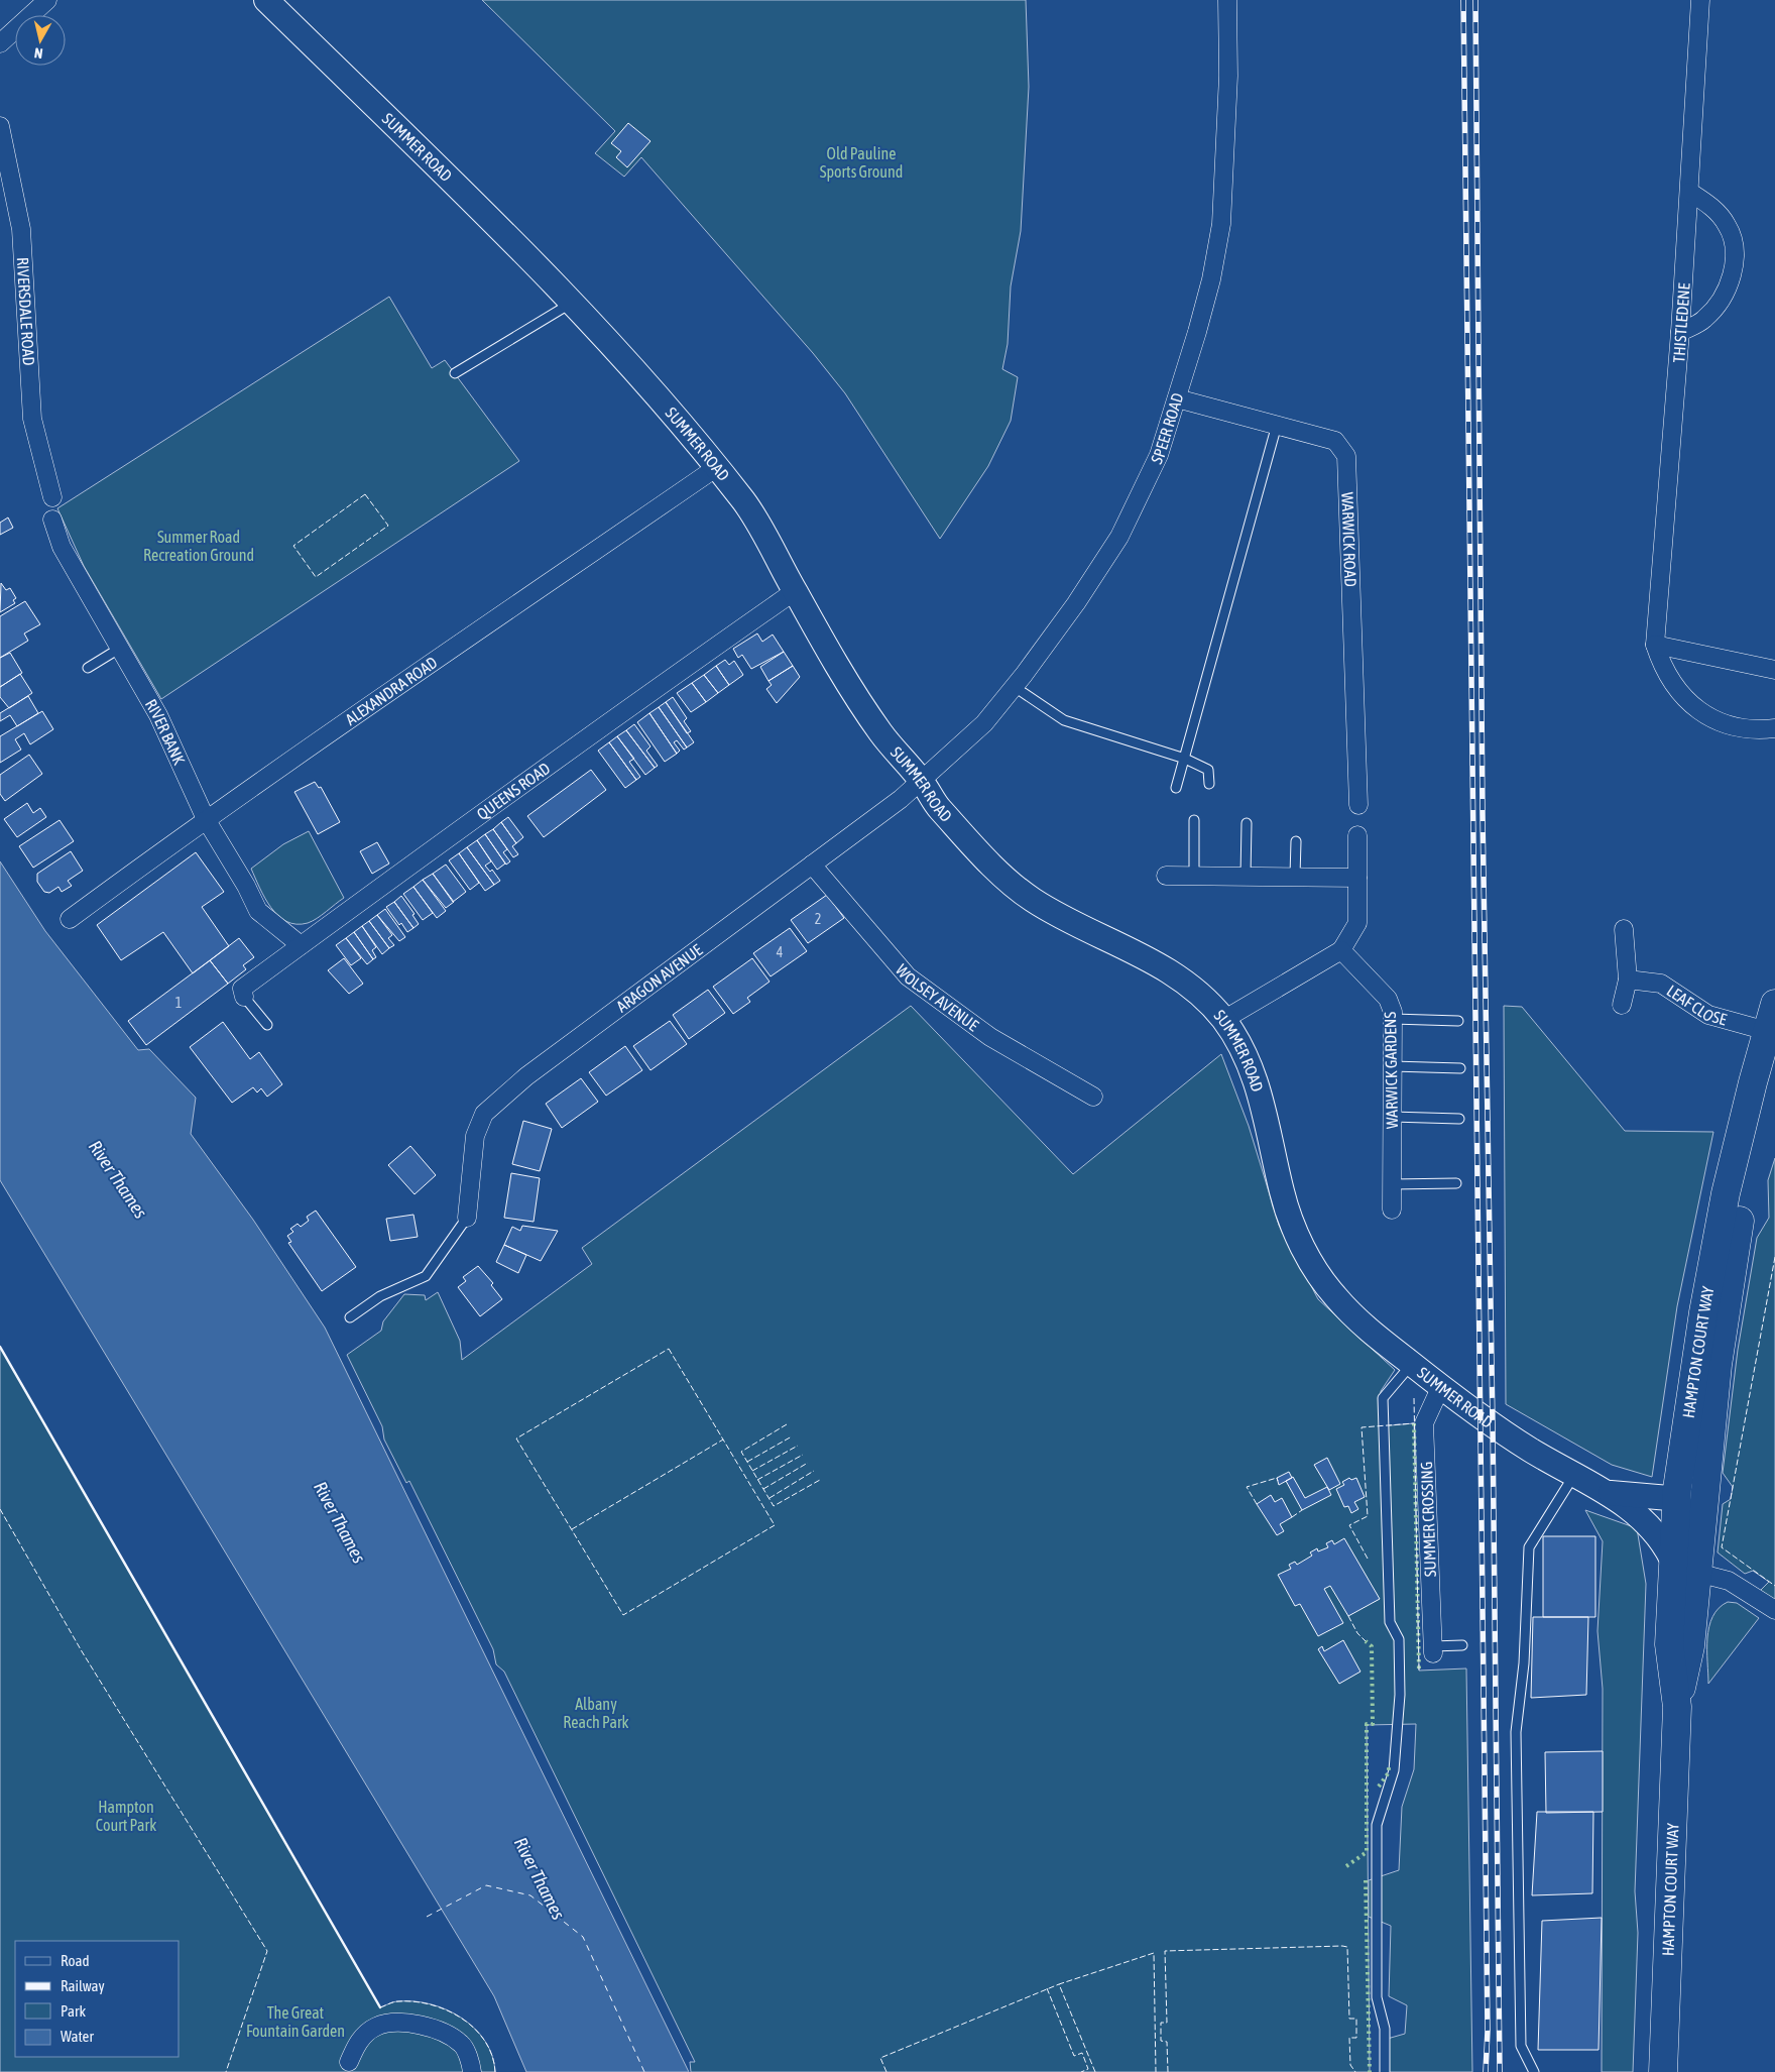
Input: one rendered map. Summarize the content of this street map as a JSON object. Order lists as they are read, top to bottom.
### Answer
{
  "streets": {
    "highway": ["HAMPTON COURT WAY"],
    "street": [
      "SUMMER ROAD",
      "RIVERSDALE ROAD",
      "THISTLEDENE",
      "SPEER ROAD",
      "WARWICK ROAD",
      "ALEXANDRA ROAD",
      "RIVER BANK",
      "QUEENS ROAD",
      "ARAGON AVENUE",
      "WOLSEY AVENUE",
      "LEAF CLOSE",
      "WARWICK GARDENS",
      "SUMMER CROSSING"
    ]
  },
  "crossings": [
    ["SUMMER ROAD", "SPEER ROAD"],
    ["SUMMER ROAD", "ALEXANDRA ROAD"],
    ["SUMMER ROAD", "QUEENS ROAD"],
    ["SUMMER ROAD", "ARAGON AVENUE"],
    ["SUMMER ROAD", "HAMPTON COURT WAY"],
    ["SUMMER ROAD", "SUMMER CROSSING"],
    ["SPEER ROAD", "WARWICK ROAD"],
    ["SPEER ROAD", "ARAGON AVENUE"],
    ["ALEXANDRA ROAD", "RIVER BANK"],
    ["RIVER BANK", "QUEENS ROAD"],
    ["ARAGON AVENUE", "WOLSEY AVENUE"],
    ["LEAF CLOSE", "HAMPTON COURT WAY"]
  ],
  "water": ["River Thames"],
  "parks": [
    "Old Pauline Sports Ground",
    "Summer Road Recreation Ground",
    "Albany Reach Park",
    "Hampton Court Park",
    "The Great Fountain Garden"
  ],
  "house_numbers": ["2", "4", "1"],
  "legend": [
    "Road",
    "Railway",
    "Park",
    "Water"
  ],
  "north": "bottom"
}
